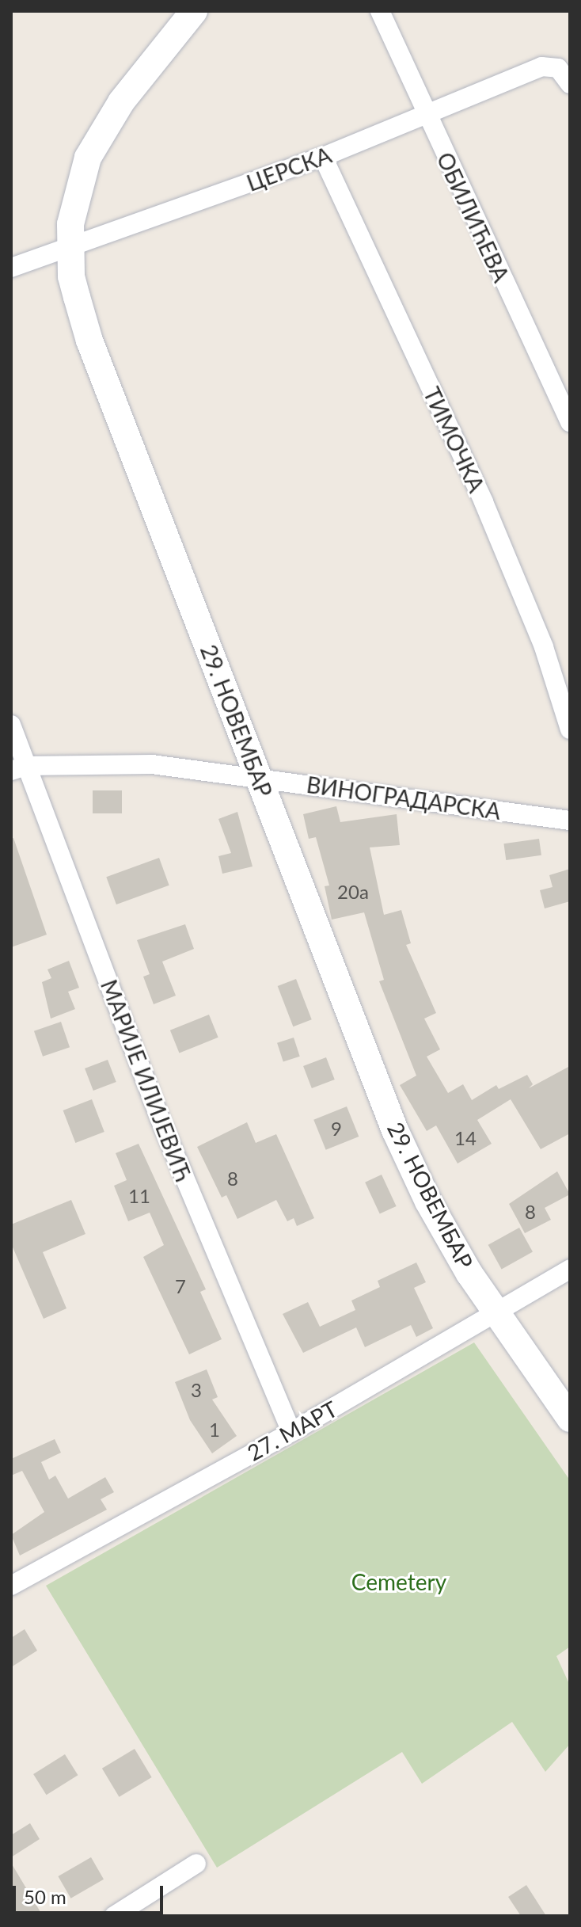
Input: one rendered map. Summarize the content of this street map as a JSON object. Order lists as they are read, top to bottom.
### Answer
{
  "streets": {
    "main road": ["29. НОВЕМБАР"],
    "street": [
      "ЦЕРСКА",
      "ОБИЛИЋЕВА",
      "ТИМОЧКА",
      "ВИНОГРАДАРСКА",
      "МАРИЈЕ ИЛИЈЕВИЋ",
      "27. МАРТ"
    ]
  },
  "crossings": [
    ["ЦЕРСКА", "ОБИЛИЋЕВА"],
    ["ЦЕРСКА", "ТИМОЧКА"],
    ["ЦЕРСКА", "29. НОВЕМБАР"],
    ["29. НОВЕМБАР", "ВИНОГРАДАРСКА"],
    ["29. НОВЕМБАР", "27. МАРТ"],
    ["ВИНОГРАДАРСКА", "МАРИЈЕ ИЛИЈЕВИЋ"],
    ["МАРИЈЕ ИЛИЈЕВИЋ", "27. МАРТ"]
  ],
  "parks": ["Cemetery"],
  "house_numbers": [
    "20a",
    "9",
    "14",
    "8",
    "11",
    "8",
    "7",
    "3",
    "1"
  ],
  "scale_bar": "50 m"
}
